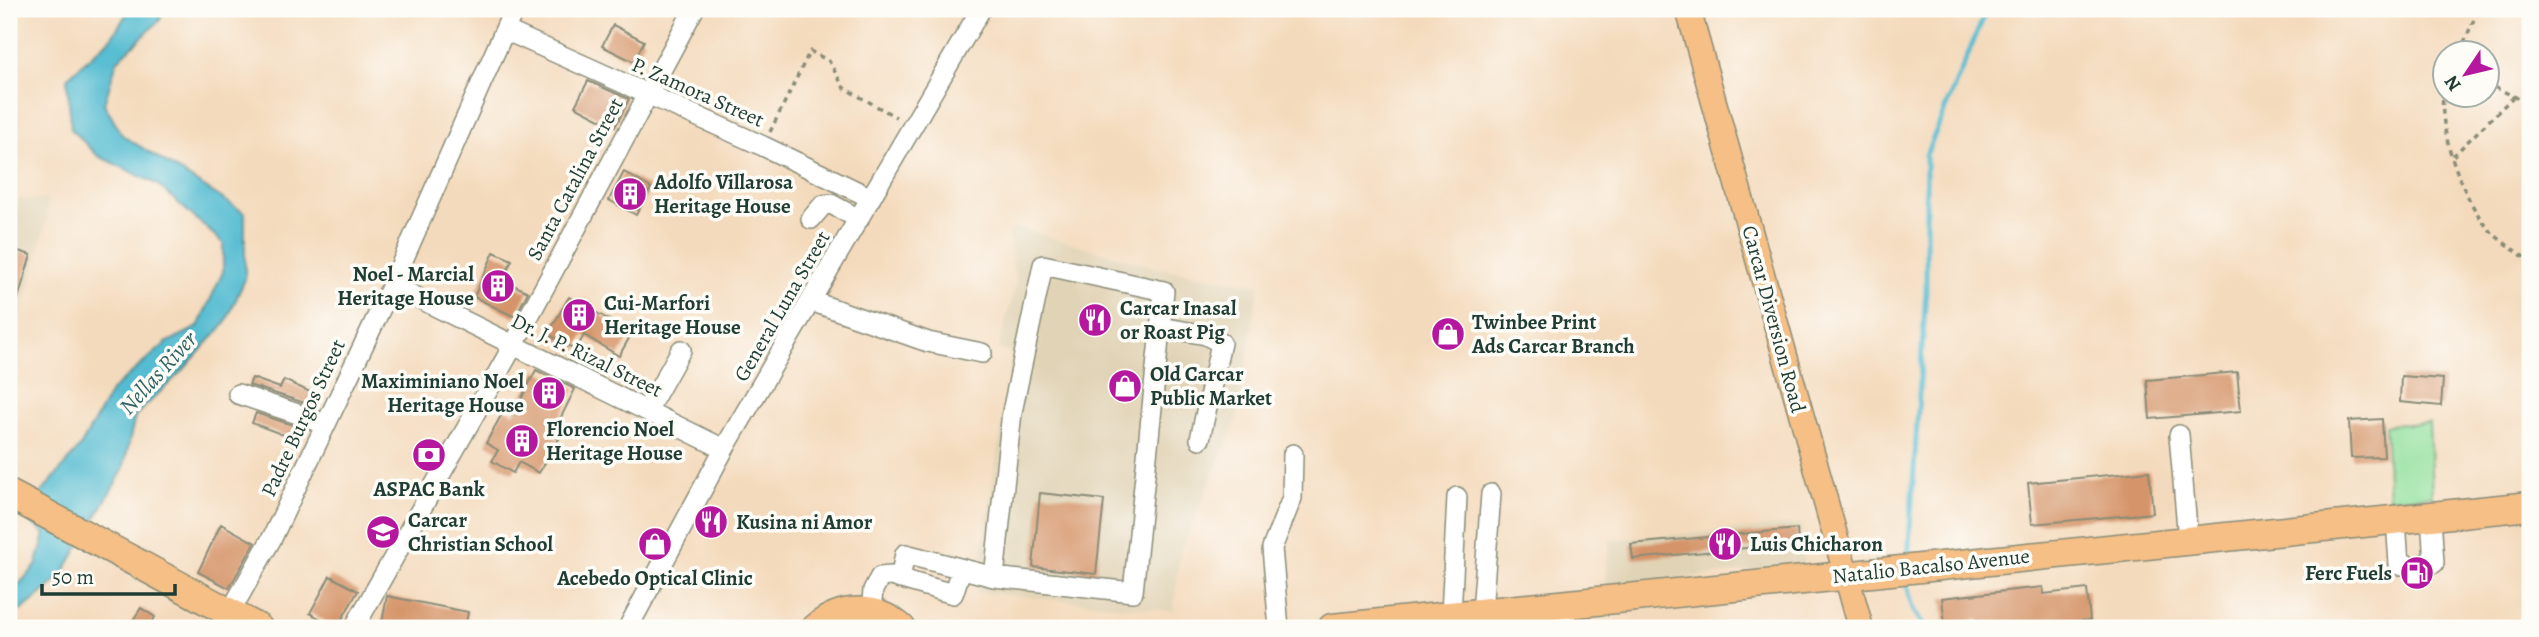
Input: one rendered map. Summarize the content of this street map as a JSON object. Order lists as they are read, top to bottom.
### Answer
{
  "streets": {
    "highway": ["Natalio Bacalso Avenue"],
    "main road": ["Carcar Diversion Road"],
    "street": [
      "P. Zamora Street",
      "Santa Catalina Street",
      "General Luna Street",
      "Dr. J. P. Rizal Street",
      "Padre Burgos Street"
    ]
  },
  "crossings": [
    ["P. Zamora Street", "Santa Catalina Street"],
    ["P. Zamora Street", "General Luna Street"],
    ["P. Zamora Street", "Padre Burgos Street"],
    ["Santa Catalina Street", "Dr. J. P. Rizal Street"],
    ["General Luna Street", "Dr. J. P. Rizal Street"],
    ["Carcar Diversion Road", "Natalio Bacalso Avenue"],
    ["Dr. J. P. Rizal Street", "Padre Burgos Street"]
  ],
  "water": ["Nellas River"],
  "places": {
    "building": [
      "Adolfo Villarosa Heritage House",
      "Noel - Marcial Heritage House",
      "Cui-Marfori Heritage House",
      "Maximiniano Noel Heritage House",
      "Florencio Noel Heritage House"
    ],
    "restaurant": ["Carcar Inasal or Roast Pig", "Kusina ni Amor", "Luis Chicharon"],
    "shop": ["Twinbee Print Ads Carcar Branch", "Old Carcar Public Market", "Acebedo Optical Clinic"],
    "bank": ["ASPAC Bank"],
    "school or university": ["Carcar Christian School"],
    "fuel station": ["Ferc Fuels"]
  },
  "scale_bar": "50 m",
  "north": "bottom left"
}
